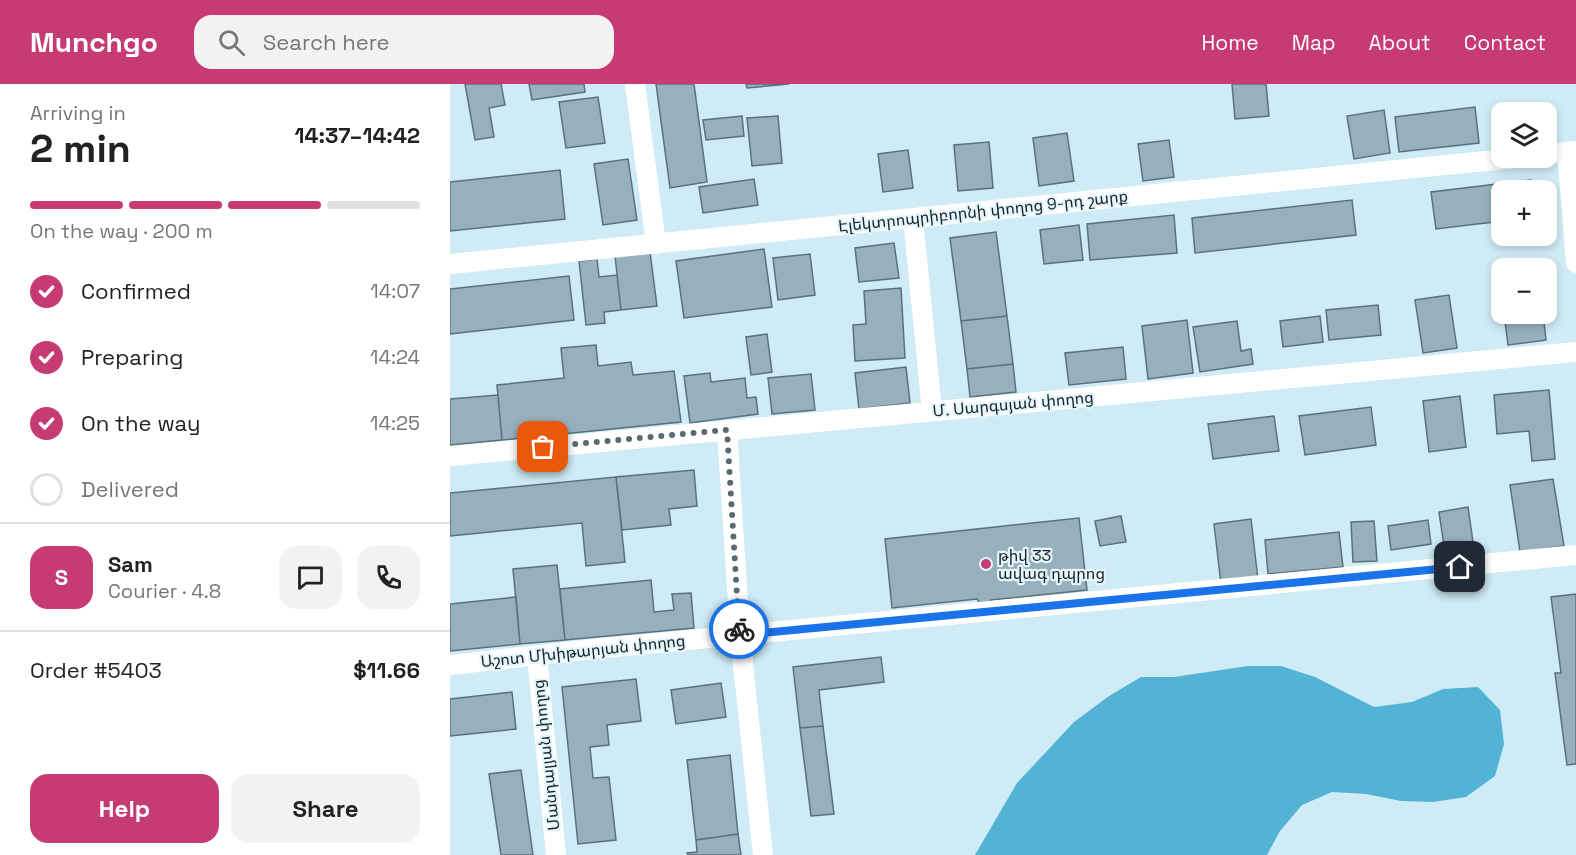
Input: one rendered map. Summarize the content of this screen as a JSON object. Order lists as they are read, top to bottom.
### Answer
{
  "streets": {
    "street": [
      "Էլեկտրոպրիբորնի փողոց 9-րդ շարք",
      "Մ. Սարգսյան փողոց",
      "Աշոտ Մխիթարյան փողոց",
      "Մանդալյան փողոց"
    ]
  },
  "crossings": [
    ["Աշոտ Մխիթարյան փողոց", "Մանդալյան փողոց"]
  ],
  "places": ["թիվ 33 ավագ դպրոց"],
  "page": {
    "header": "Munchgo",
    "search": "Search here",
    "nav": [
      "Home",
      "Map",
      "About",
      "Contact"
    ],
    "heading": ["2 min", "Arriving in", "14:37–14:42"],
    "panel": [
      "Sam",
      "Courier · 4.8",
      "Order #5403",
      "$11.66"
    ],
    "map_buttons": ["+", "−"],
    "bar": "On the way · 200 m",
    "list": [
      ["Confirmed", "14:07"],
      ["Preparing", "14:24"],
      ["On the way", "14:25"],
      "Delivered"
    ],
    "round": "S",
    "buttons": ["Help", "Share"]
  }
}
